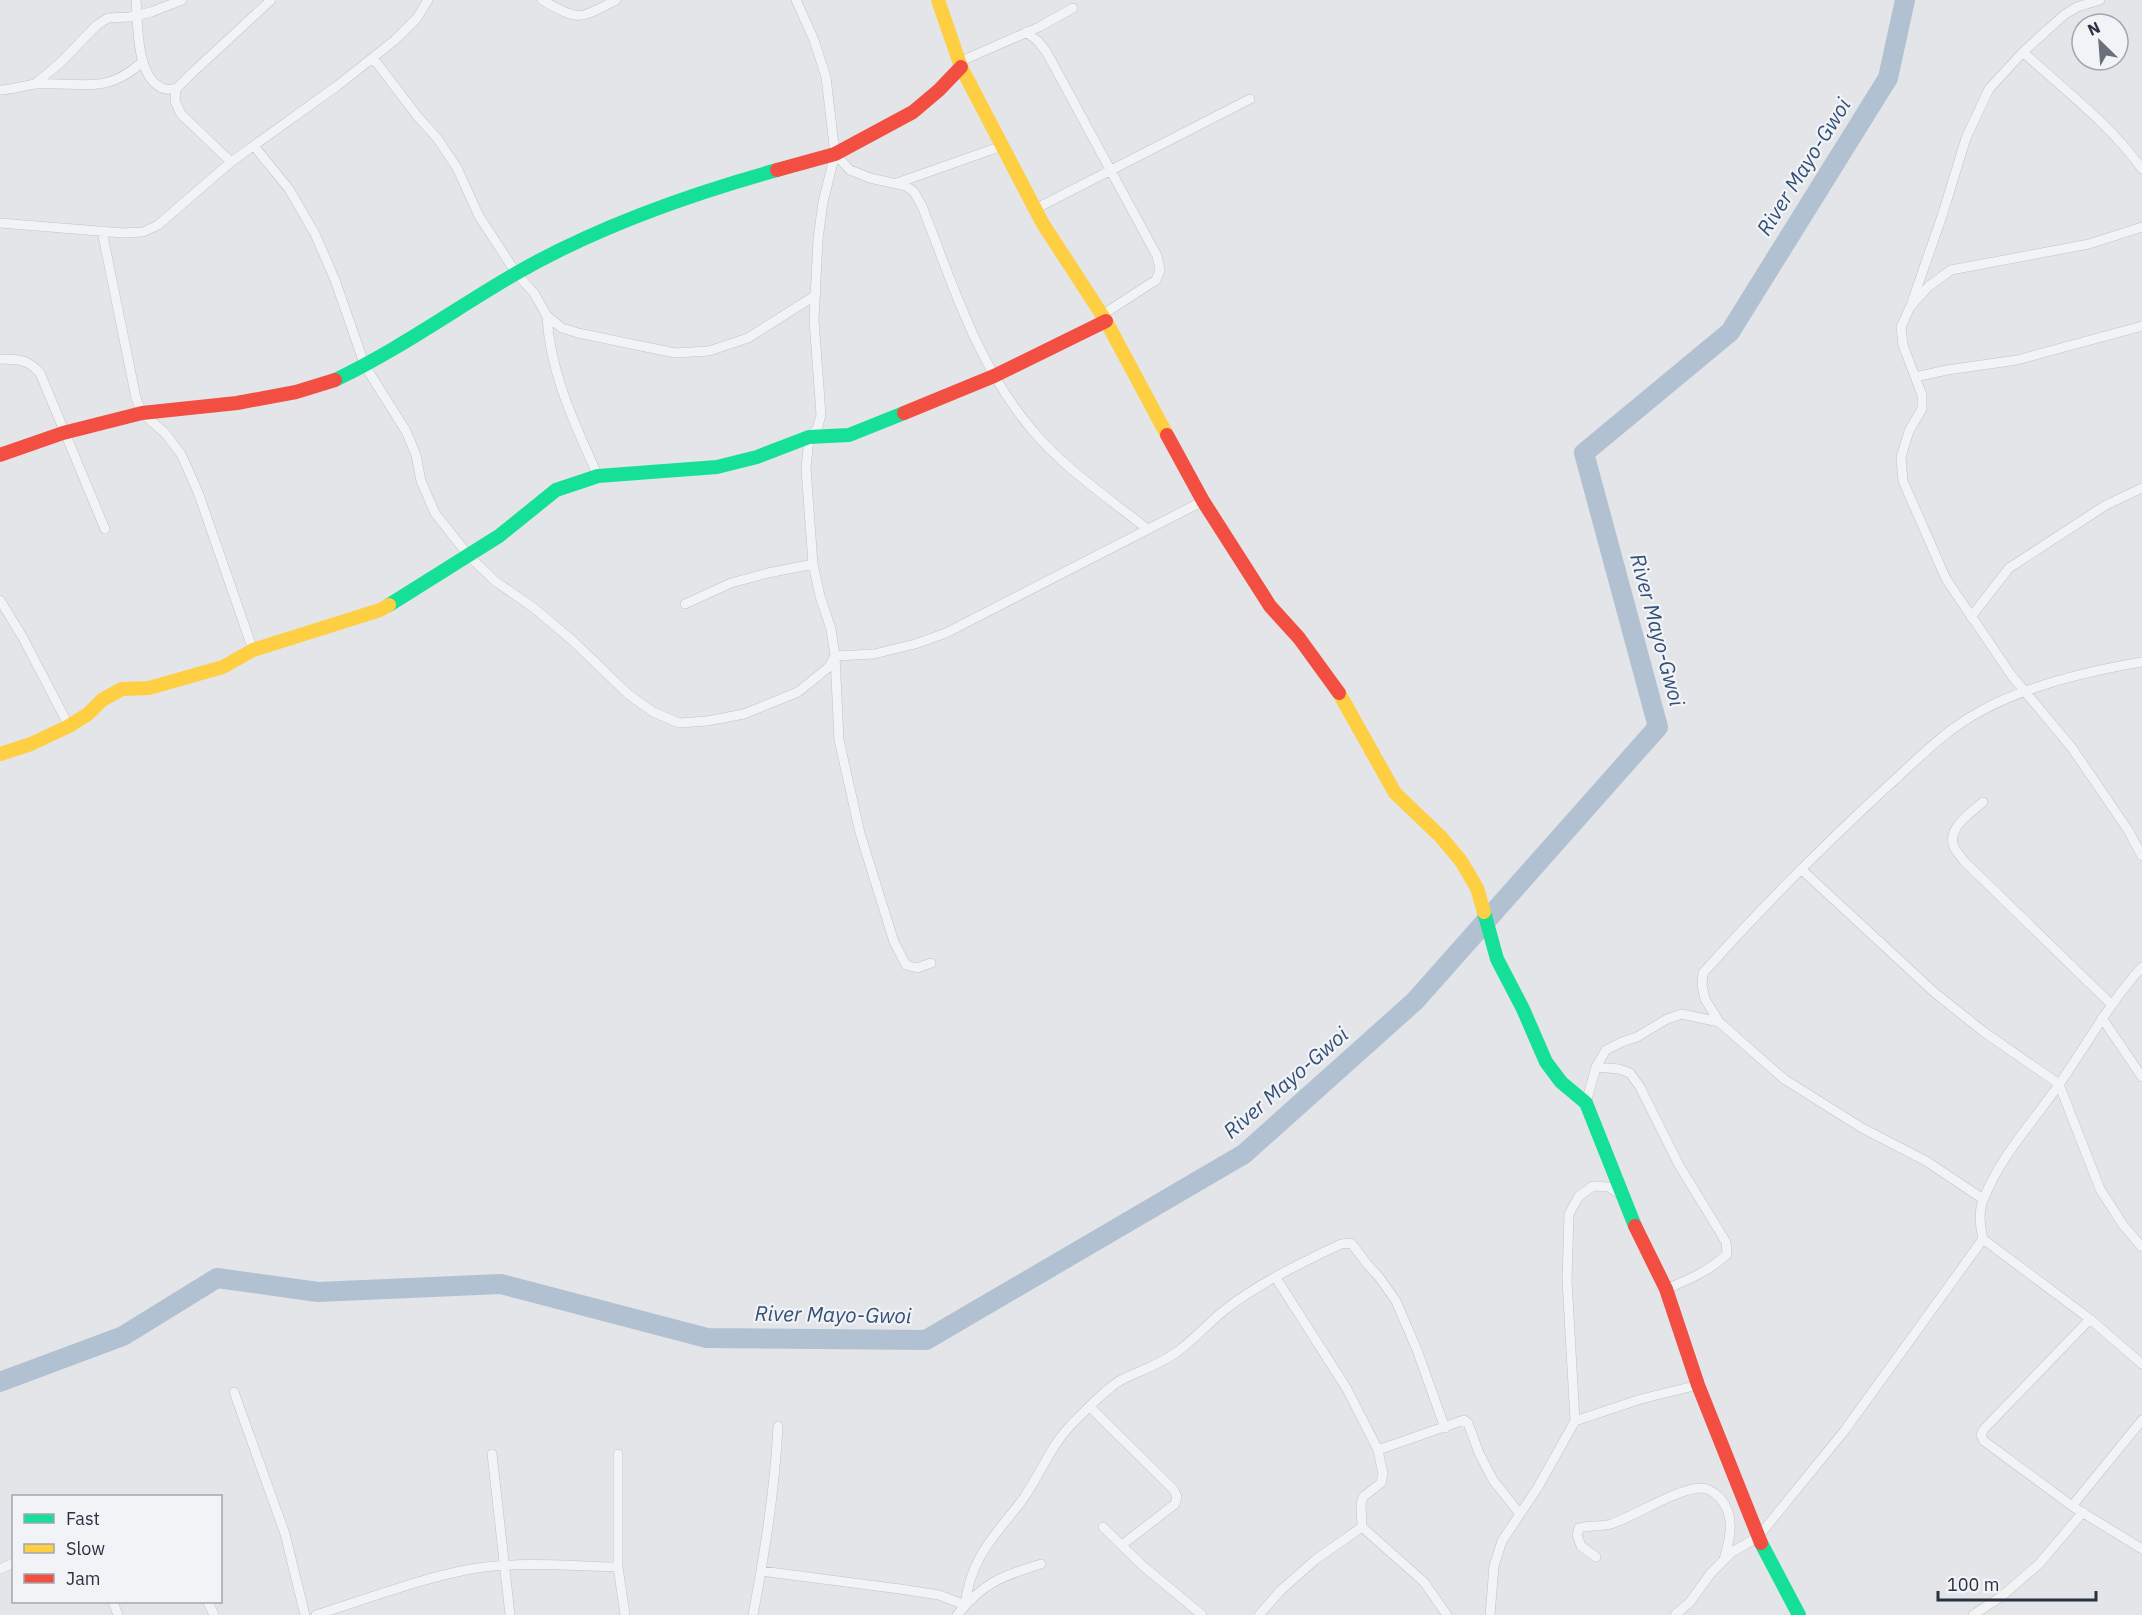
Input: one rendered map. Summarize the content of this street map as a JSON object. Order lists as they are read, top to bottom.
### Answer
{
  "water": ["River Mayo-Gwoi"],
  "legend": ["Fast", "Slow", "Jam"],
  "scale_bar": "100 m",
  "north": "top left"
}
